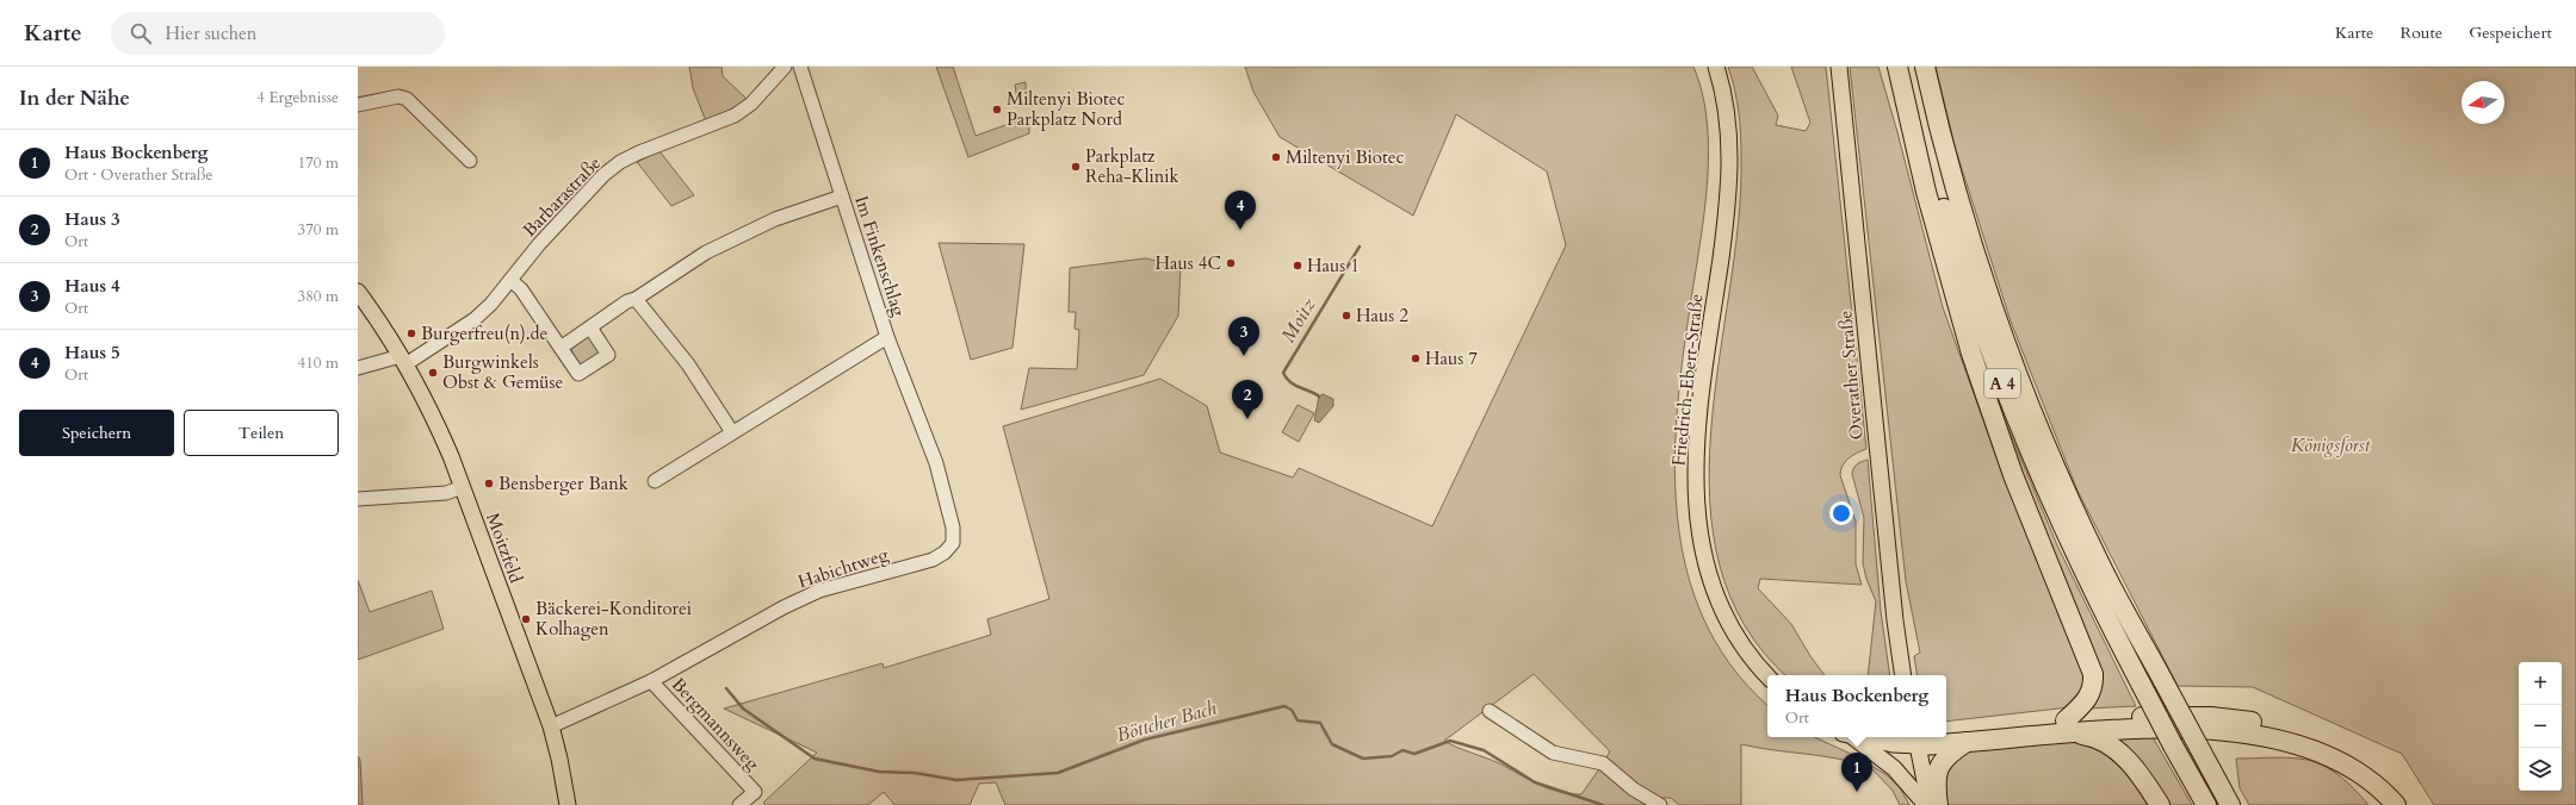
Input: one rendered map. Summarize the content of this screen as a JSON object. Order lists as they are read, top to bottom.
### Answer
{
  "streets": {
    "highway": ["A 4"],
    "main road": ["Overather Straße", "Friedrich-Ebert-Straße", "Moitzfeld"],
    "street": [
      "Barbarastraße",
      "Im Finkenschlag",
      "Habichtweg",
      "Bergmannsweg"
    ]
  },
  "crossings": [
    ["Barbarastraße", "Moitzfeld"],
    ["Im Finkenschlag", "Habichtweg"],
    ["Moitzfeld", "Habichtweg"],
    ["Habichtweg", "Bergmannsweg"]
  ],
  "water": ["Moitz", "Böttcher Bach"],
  "parks": ["Königsforst"],
  "places": [
    "Miltenyi Biotec Parkplatz Nord",
    "Miltenyi Biotec",
    "Parkplatz Reha-Klinik",
    "Haus 4C",
    "Haus 1",
    "Haus 2",
    "Burgerfreu(n).de",
    "Haus 7",
    "Burgwinkels Obst & Gemüse",
    "Bensberger Bank",
    "Bäckerei-Konditorei Kolhagen"
  ],
  "north": "left",
  "page": {
    "header": "Karte",
    "search": "Hier suchen",
    "nav": ["Karte", "Route", "Gespeichert"],
    "heading": ["In der Nähe", "4 Ergebnisse"],
    "list": [
      {
        "mark": "1",
        "name": "Haus Bockenberg",
        "note": "Ort · Overather Straße",
        "value": "170 m"
      },
      {
        "mark": "2",
        "name": "Haus 3",
        "note": "Ort",
        "value": "370 m"
      },
      {
        "mark": "3",
        "name": "Haus 4",
        "note": "Ort",
        "value": "380 m"
      },
      {
        "mark": "4",
        "name": "Haus 5",
        "note": "Ort",
        "value": "410 m"
      }
    ],
    "pins": [
      "4",
      "3",
      "2",
      "1"
    ],
    "buttons": ["Speichern", "Teilen"],
    "map_buttons": ["+", "−"],
    "popup": ["Haus Bockenberg", "Ort"]
  }
}
